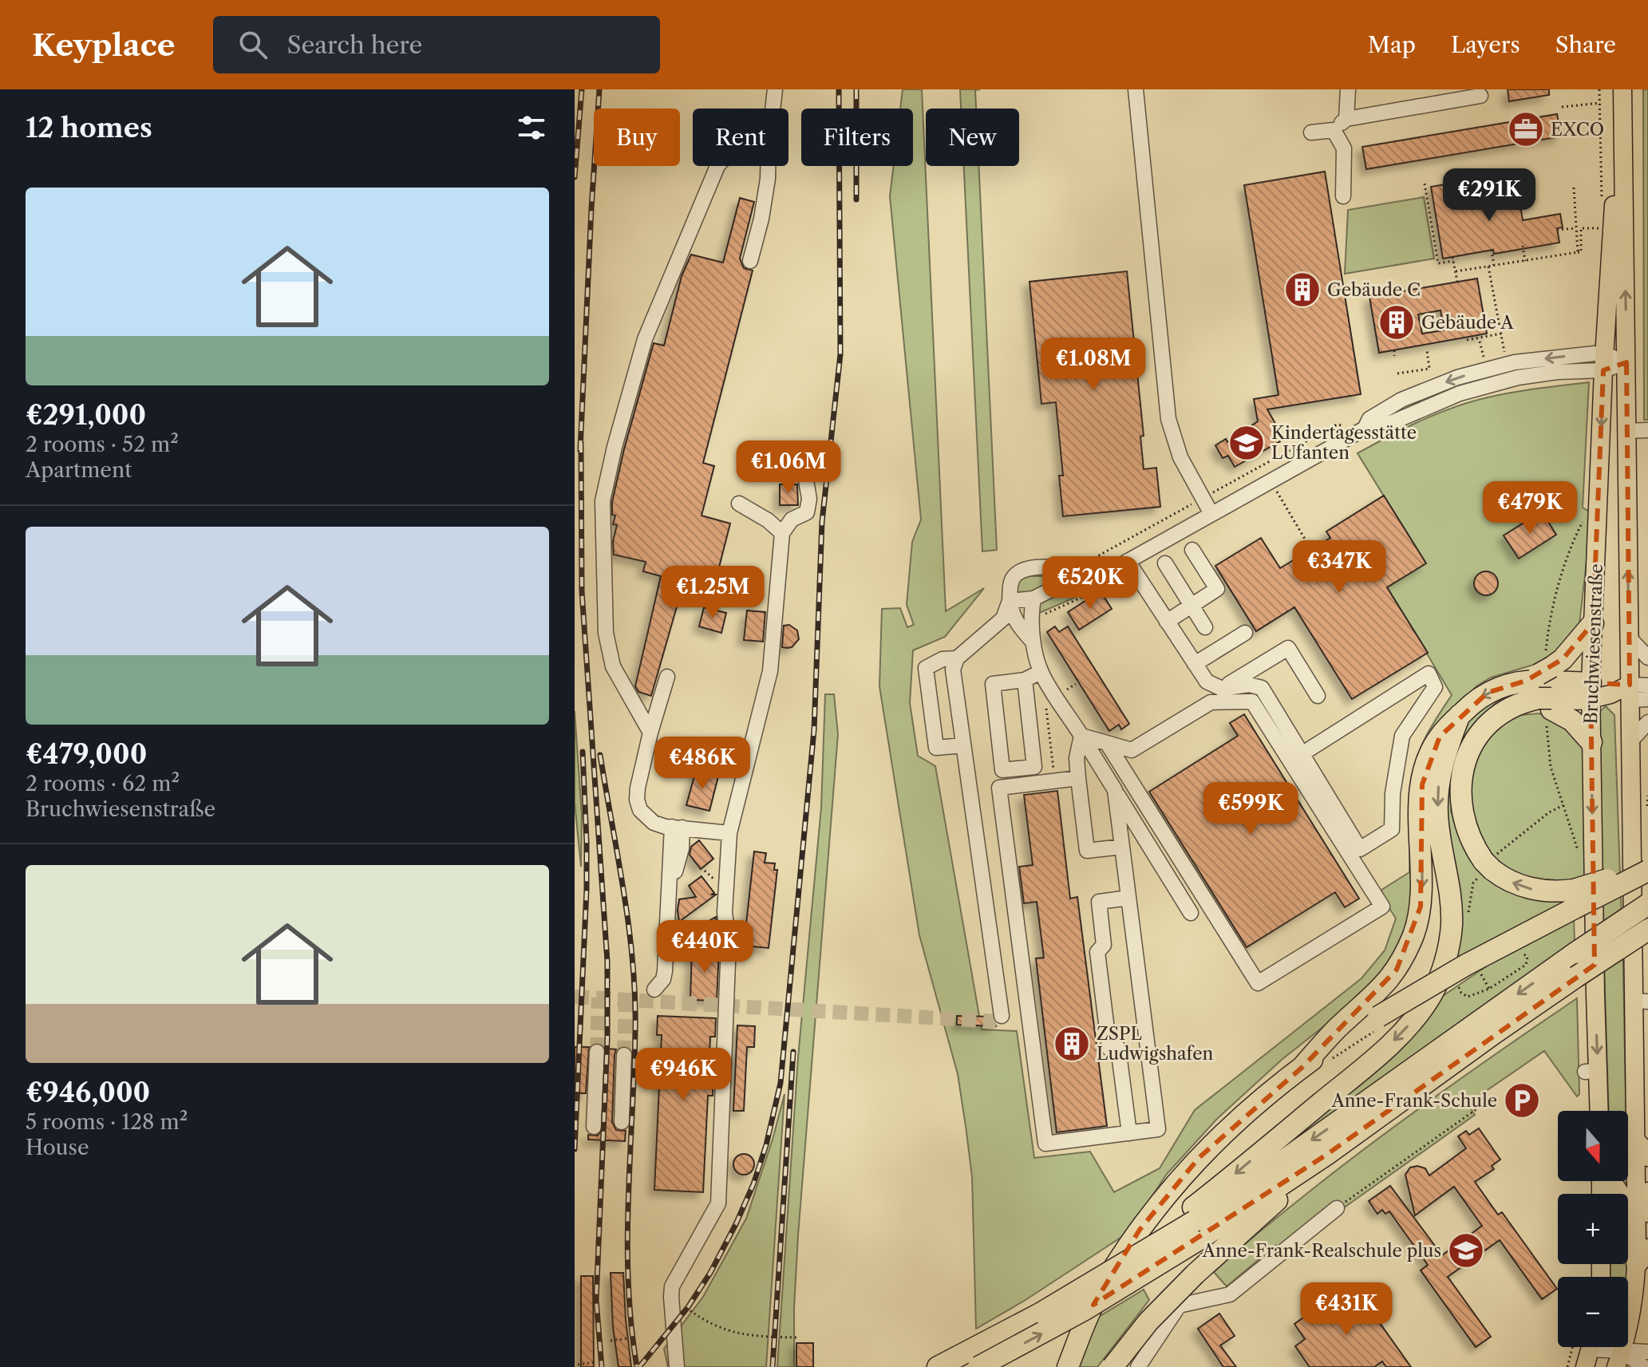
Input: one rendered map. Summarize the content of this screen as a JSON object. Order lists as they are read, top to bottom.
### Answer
{
  "streets": {
    "main road": ["Bruchwiesenstraße"]
  },
  "places": {
    "office": ["EXCO"],
    "building": ["Gebäude C", "Gebäude A", "ZSPL Ludwigshafen"],
    "school or university": ["Kindertagesstätte LUfanten", "Anne-Frank-Realschule plus"],
    "parking": ["Anne-Frank-Schule"]
  },
  "north": "bottom",
  "page": {
    "header": "Keyplace",
    "search": "Search here",
    "nav": ["Map", "Layers", "Share"],
    "heading": "12 homes",
    "chip": [
      "Buy",
      "Rent",
      "Filters",
      "New"
    ],
    "list": [
      {
        "name": "€291,000",
        "note": "2 rooms · 52 m² · Apartment"
      },
      {
        "name": "€479,000",
        "note": "2 rooms · 62 m² · Bruchwiesenstraße"
      },
      {
        "name": "€946,000",
        "note": "5 rooms · 128 m² · House"
      }
    ],
    "price": [
      "€291K",
      "€1.08M",
      "€1.06M",
      "€479K",
      "€347K",
      "€520K",
      "€1.25M",
      "€486K",
      "€599K",
      "€440K",
      "€946K",
      "€431K"
    ],
    "map_buttons": ["+", "−"]
  }
}
